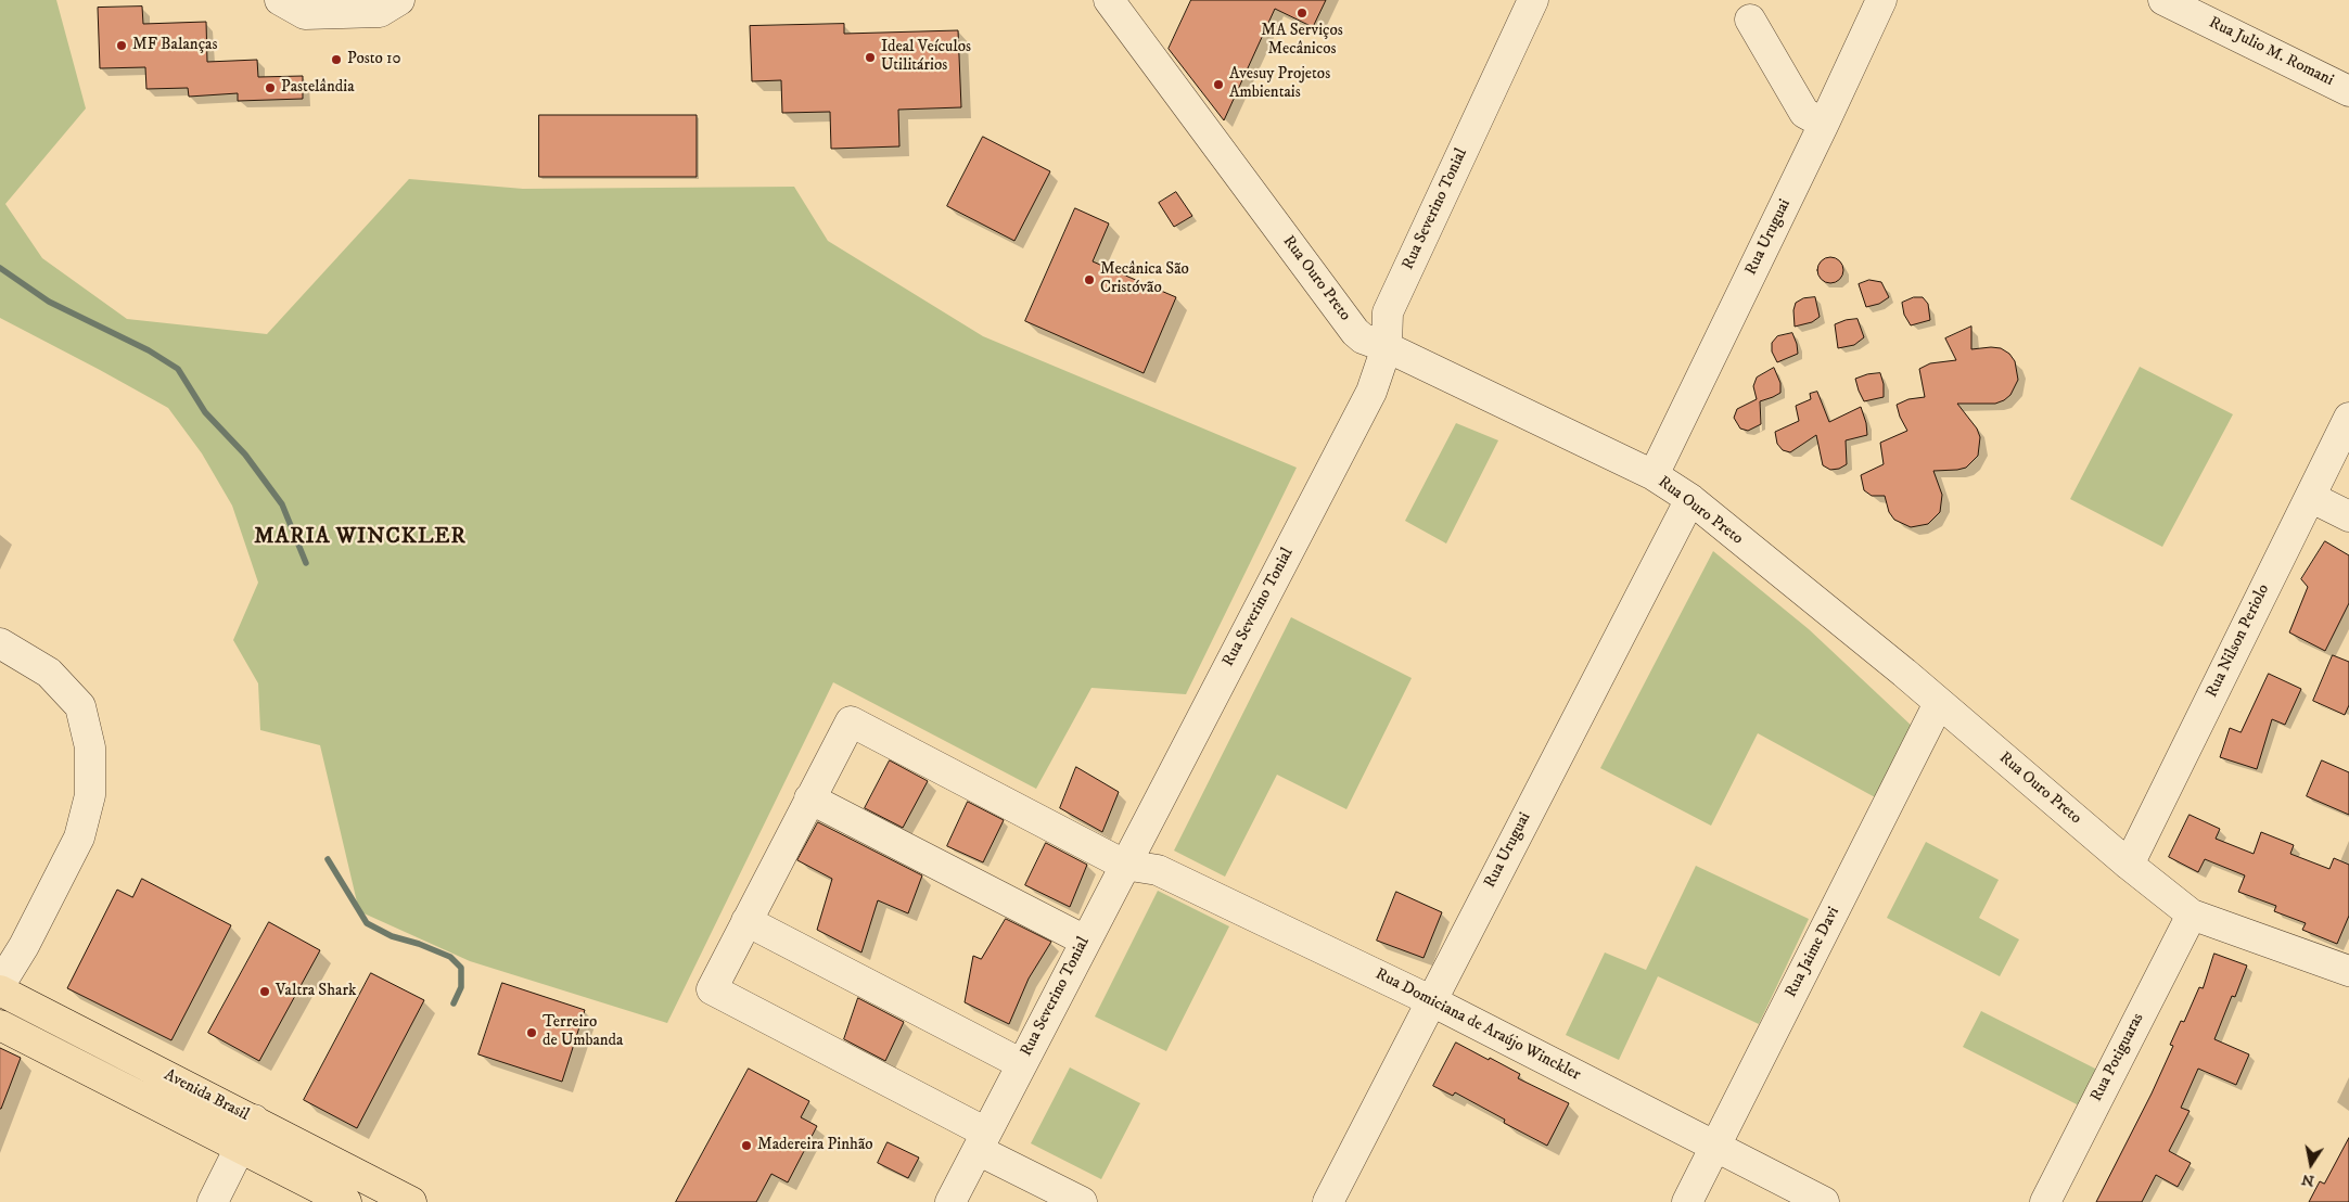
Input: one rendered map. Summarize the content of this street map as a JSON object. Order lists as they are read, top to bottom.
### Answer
{
  "streets": {
    "main road": ["Avenida Brasil"],
    "street": [
      "Rua Julio M. Romani",
      "Rua Severino Tonial",
      "Rua Uruguai",
      "Rua Ouro Preto",
      "Rua Nilson Periolo",
      "Rua Jaime Davi",
      "Rua Domiciana de Araújo Winckler",
      "Rua Potiguaras"
    ]
  },
  "crossings": [
    ["Rua Severino Tonial", "Rua Ouro Preto"],
    ["Rua Severino Tonial", "Rua Domiciana de Araújo Winckler"],
    ["Rua Uruguai", "Rua Ouro Preto"],
    ["Rua Uruguai", "Rua Domiciana de Araújo Winckler"],
    ["Rua Ouro Preto", "Rua Nilson Periolo"],
    ["Rua Ouro Preto", "Rua Jaime Davi"],
    ["Rua Ouro Preto", "Rua Potiguaras"],
    ["Rua Jaime Davi", "Rua Domiciana de Araújo Winckler"]
  ],
  "districts": ["MARIA WINCKLER"],
  "places": [
    "MA Serviços Mecânicos",
    "MF Balanças",
    "Ideal Veículos Utilitários",
    "Posto 10",
    "Avesuy Projetos Ambientais",
    "Pastelândia",
    "Mecânica São Cristóvão",
    "Valtra Shark",
    "Terreiro de Umbanda",
    "Madereira Pinhão"
  ],
  "north": "bottom"
}
